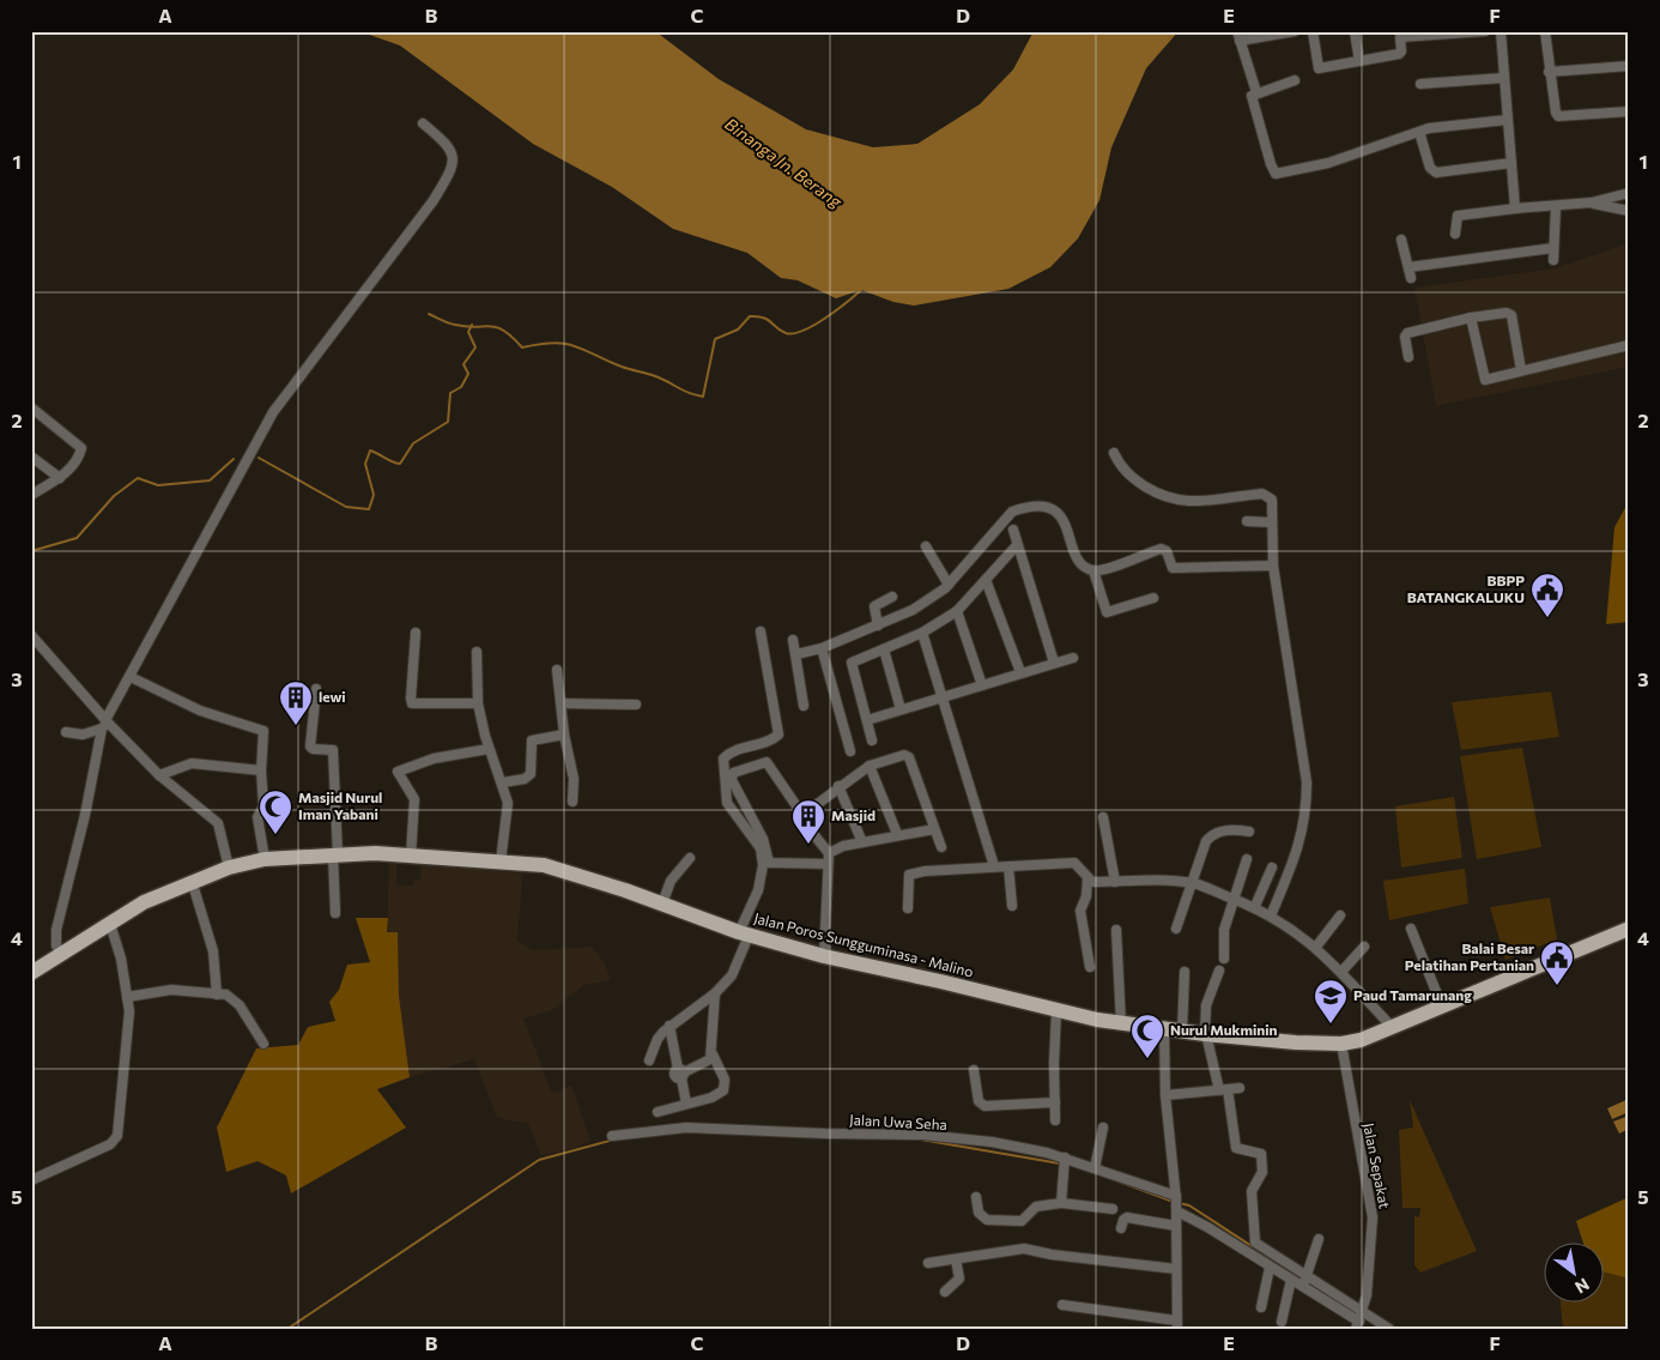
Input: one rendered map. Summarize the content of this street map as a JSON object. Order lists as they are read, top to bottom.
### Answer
{
  "streets": {
    "main road": ["Jalan Poros Sungguminasa - Malino"],
    "street": ["Jalan Uwa Seha", "Jalan Sepakat"]
  },
  "crossings": [
    ["Jalan Poros Sungguminasa - Malino", "Jalan Sepakat"]
  ],
  "water": ["Binanga Jn. Berang"],
  "places": {
    "public building": ["BBPP BATANGKALUKU", "Balai Besar Pelatihan Pertanian"],
    "building": ["lewi", "Masjid"],
    "mosque": ["Masjid Nurul Iman Yabani", "Nurul Mukminin"],
    "school or university": ["Paud Tamarunang"]
  },
  "north": "bottom right",
  "grid": {
    "columns": [
      "A",
      "B",
      "C",
      "D",
      "E",
      "F"
    ],
    "rows": [
      "1",
      "2",
      "3",
      "4",
      "5"
    ]
  }
}
